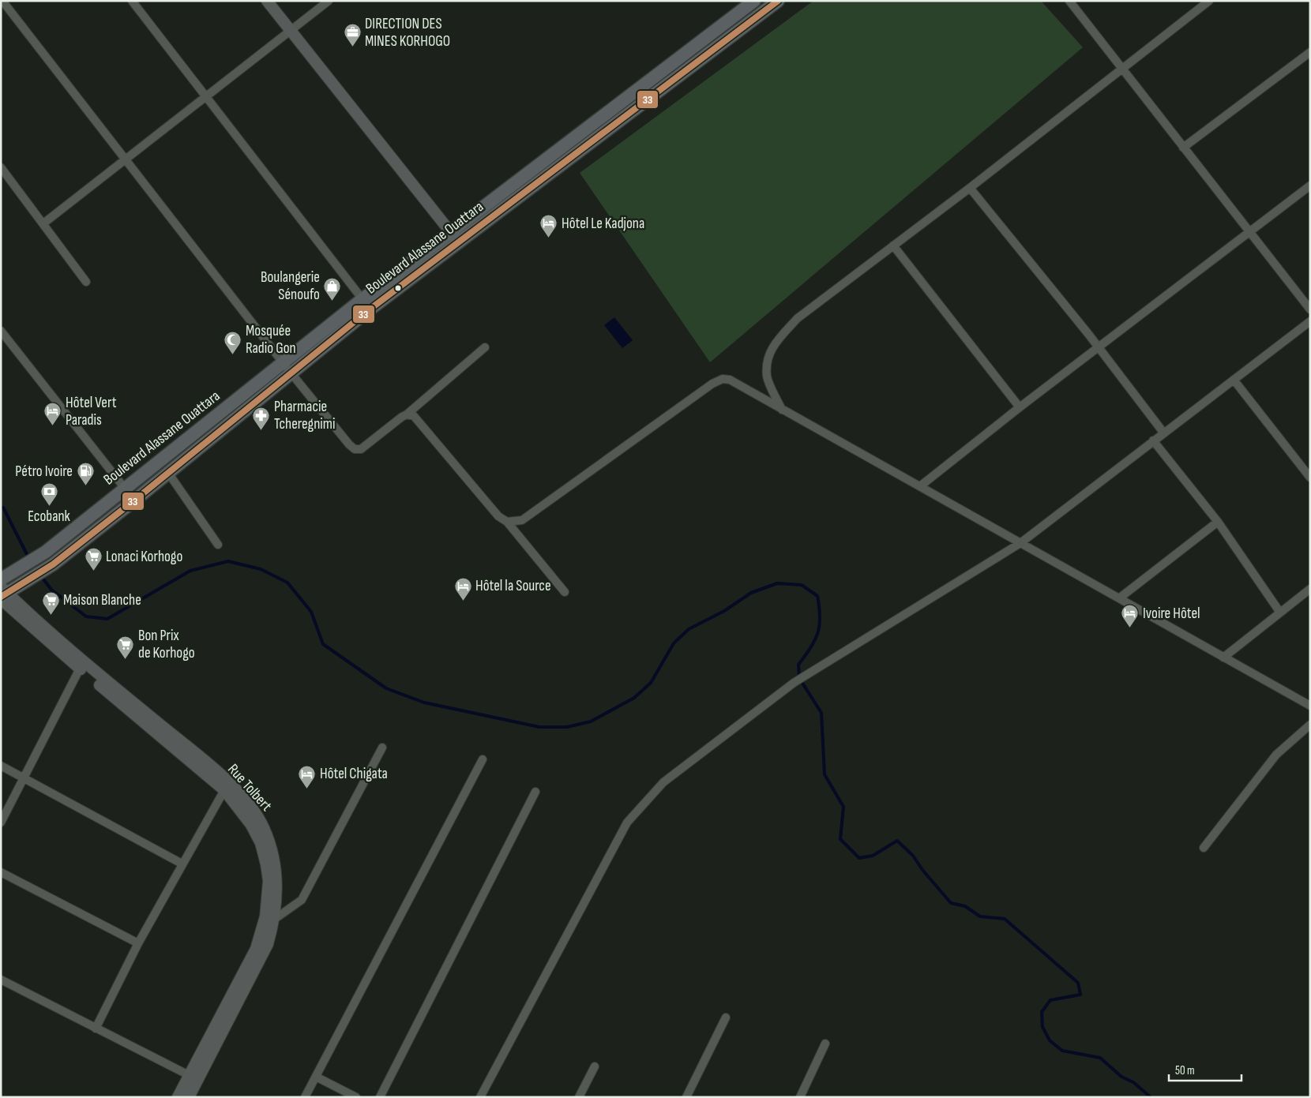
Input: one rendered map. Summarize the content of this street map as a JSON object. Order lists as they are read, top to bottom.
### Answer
{
  "streets": {
    "main road": ["Boulevard Alassane Ouattara"],
    "street": ["Rue Tolbert"]
  },
  "crossings": [
    ["Boulevard Alassane Ouattara", "Rue Tolbert"]
  ],
  "places": {
    "office": ["DIRECTION DES MINES KORHOGO"],
    "hotel": [
      "Hôtel Le Kadjona",
      "Hôtel Vert Paradis",
      "Hôtel la Source",
      "Ivoire Hôtel",
      "Hôtel Chigata"
    ],
    "shop": ["Boulangerie Sénoufo"],
    "mosque": ["Mosquée Radio Gon"],
    "pharmacy": ["Pharmacie Tcheregnimi"],
    "fuel station": ["Pétro Ivoire"],
    "bank": ["Ecobank"],
    "supermarket": ["Lonaci Korhogo", "Maison Blanche", "Bon Prix de Korhogo"]
  },
  "lines": ["transit line 33"],
  "scale_bar": "50 m"
}
